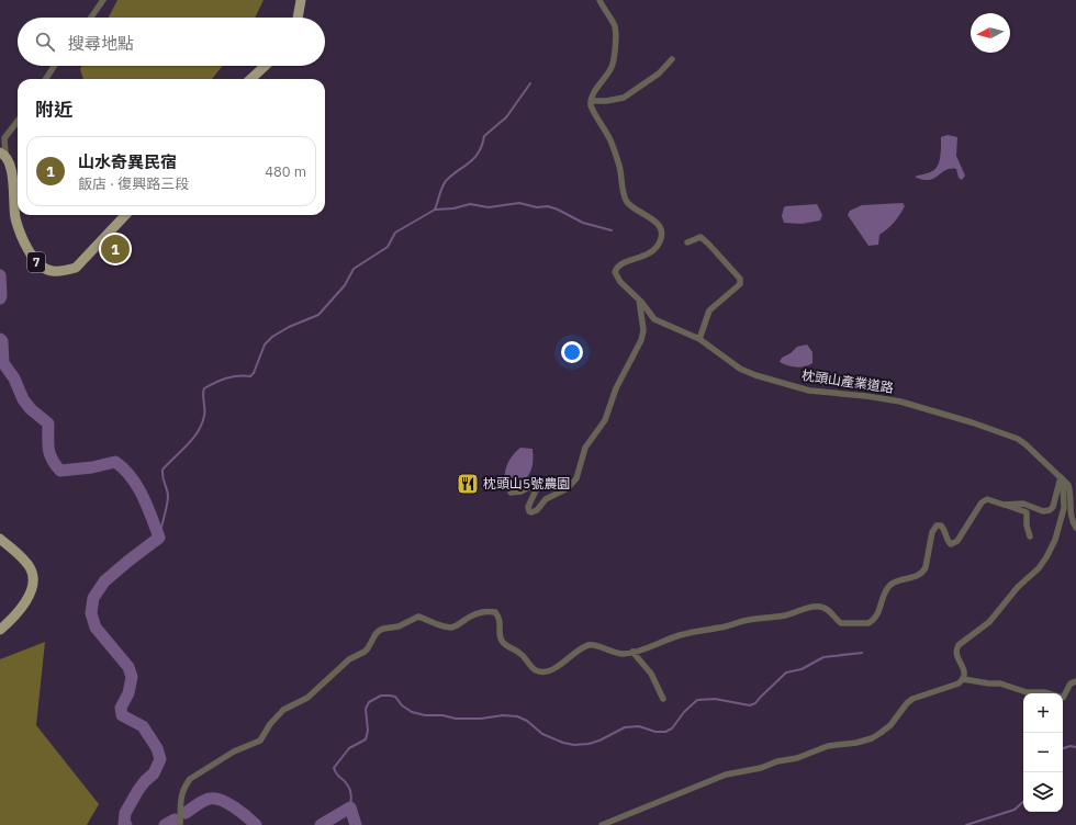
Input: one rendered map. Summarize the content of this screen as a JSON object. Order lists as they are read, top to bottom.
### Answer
{
  "streets": {
    "main road": ["7"],
    "street": ["枕頭山產業道路"]
  },
  "places": {
    "restaurant": ["枕頭山5號農園"]
  },
  "north": "left",
  "page": {
    "search": "搜尋地點",
    "heading": "附近",
    "list": [
      {
        "mark": "1",
        "name": "山水奇異民宿",
        "note": "飯店 · 復興路三段",
        "value": "480 m"
      }
    ],
    "pins": "1",
    "map_buttons": ["+", "−"]
  }
}
